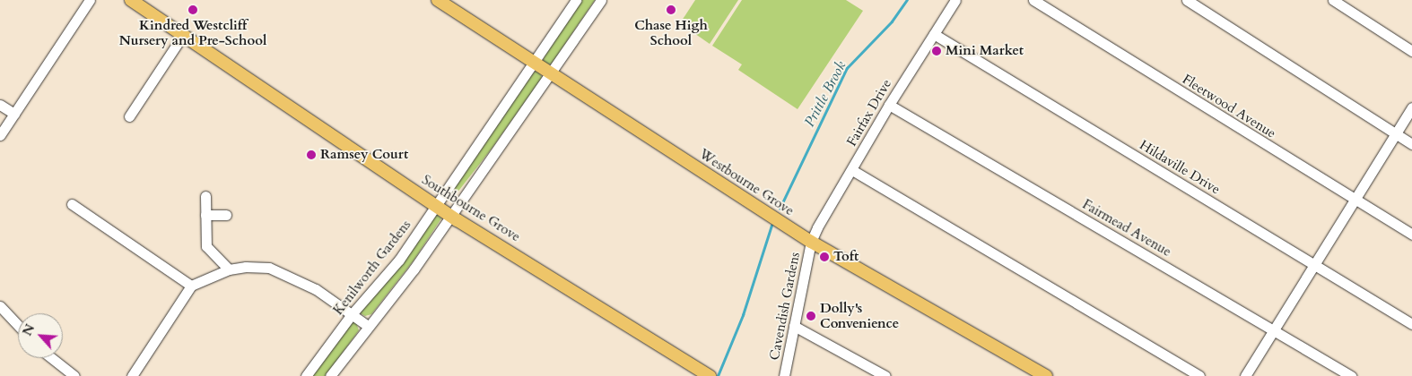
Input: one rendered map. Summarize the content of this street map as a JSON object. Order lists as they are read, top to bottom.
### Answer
{
  "streets": {
    "main road": ["Westbourne Grove", "Southbourne Grove"],
    "street": [
      "Fleetwood Avenue",
      "Fairfax Drive",
      "Hildaville Drive",
      "Fairmead Avenue",
      "Kenilworth Gardens",
      "Cavendish Gardens"
    ]
  },
  "crossings": [
    ["Fairfax Drive", "Hildaville Drive"],
    ["Fairfax Drive", "Westbourne Grove"],
    ["Fairfax Drive", "Fairmead Avenue"],
    ["Fairfax Drive", "Cavendish Gardens"],
    ["Westbourne Grove", "Kenilworth Gardens"],
    ["Westbourne Grove", "Cavendish Gardens"],
    ["Southbourne Grove", "Kenilworth Gardens"]
  ],
  "water": ["Prittle Brook"],
  "places": [
    "Kindred Westcliff Nursery and Pre-School",
    "Chase High School",
    "Mini Market",
    "Ramsey Court",
    "Toft",
    "Dolly's Convenience"
  ],
  "north": "top left"
}
